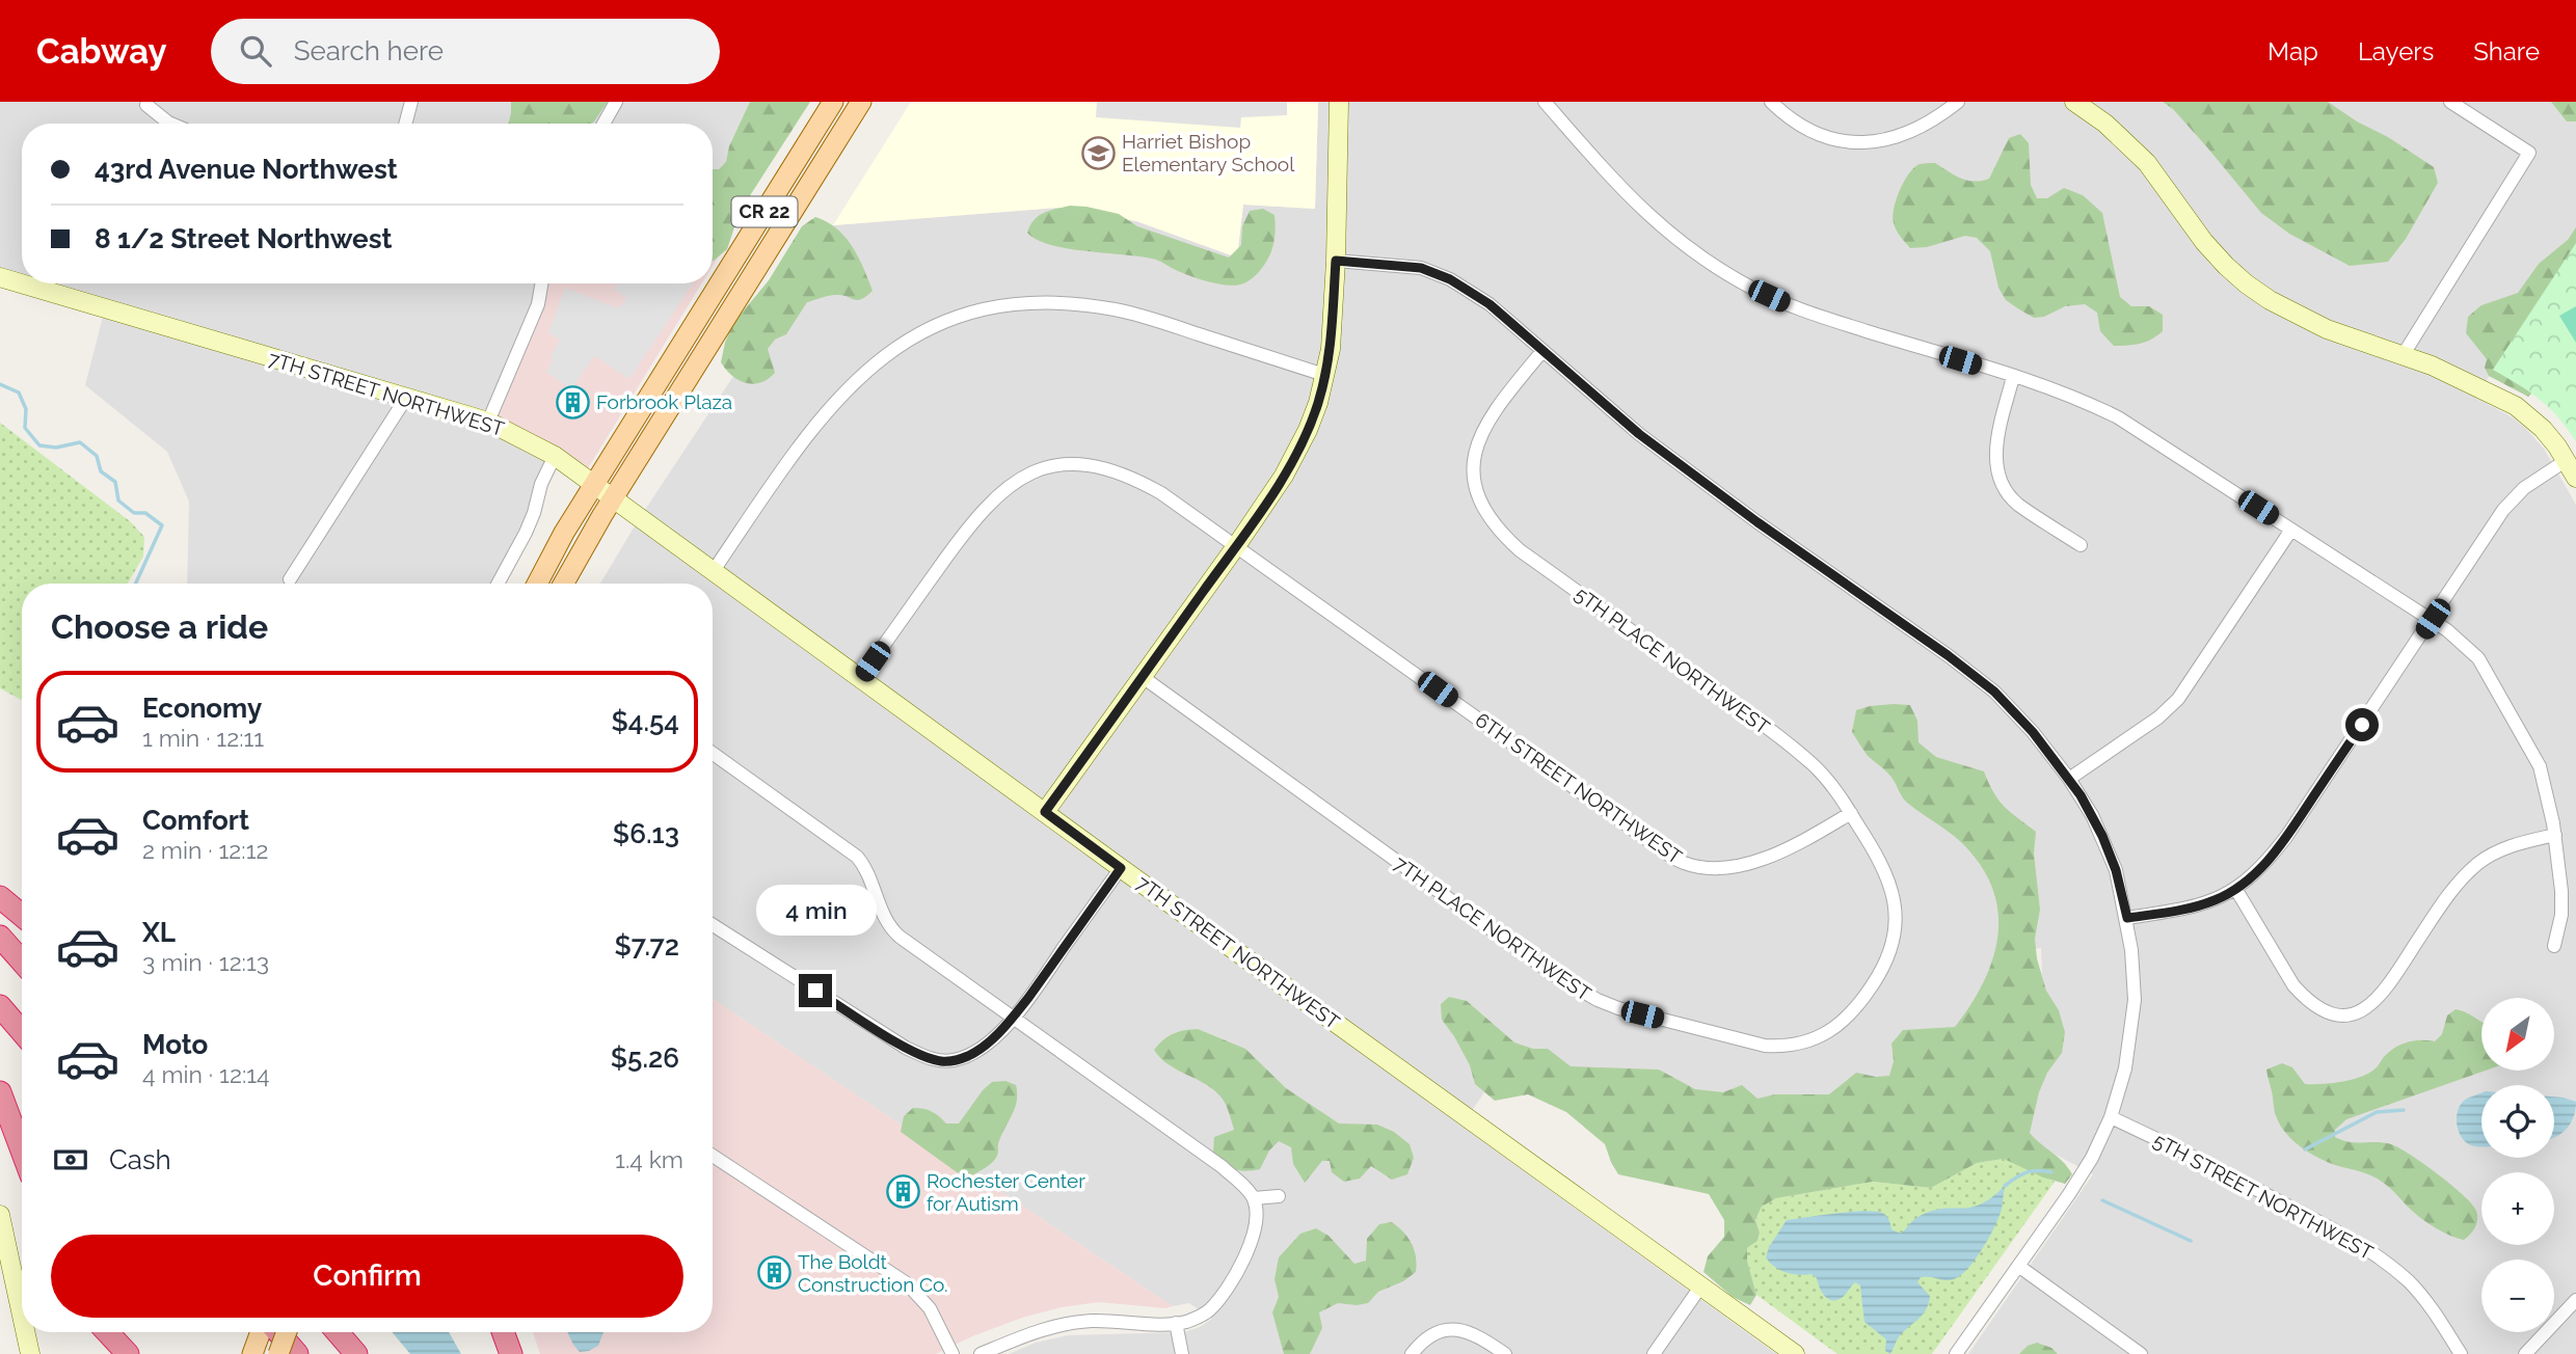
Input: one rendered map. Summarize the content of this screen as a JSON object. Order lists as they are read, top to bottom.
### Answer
{
  "streets": {
    "main road": ["CR 22"],
    "street": [
      "7TH STREET NORTHWEST",
      "5TH PLACE NORTHWEST",
      "6TH STREET NORTHWEST",
      "7TH PLACE NORTHWEST",
      "5TH STREET NORTHWEST"
    ]
  },
  "crossings": [
    ["CR 22", "7TH STREET NORTHWEST"],
    ["7TH STREET NORTHWEST", "6TH STREET NORTHWEST"],
    ["5TH PLACE NORTHWEST", "6TH STREET NORTHWEST"],
    ["5TH PLACE NORTHWEST", "7TH PLACE NORTHWEST"]
  ],
  "places": {
    "school or university": ["Harriet Bishop Elementary School"],
    "building": ["Forbrook Plaza", "Rochester Center for Autism", "The Boldt Construction Co."]
  },
  "north": "bottom left",
  "page": {
    "header": "Cabway",
    "search": "Search here",
    "nav": ["Map", "Layers", "Share"],
    "banner": ["43rd Avenue Northwest", "8 1/2 Street Northwest"],
    "heading": "Choose a ride",
    "list": [
      {
        "name": "Economy",
        "note": "1 min · 12:11",
        "value": "$4.54"
      },
      {
        "name": "Comfort",
        "note": "2 min · 12:12",
        "value": "$6.13"
      },
      {
        "name": "XL",
        "note": "3 min · 12:13",
        "value": "$7.72"
      },
      {
        "name": "Moto",
        "note": "4 min · 12:14",
        "value": "$5.26"
      }
    ],
    "bubble": "4 min",
    "map_buttons": ["+", "−"],
    "pay": ["Cash", "1.4 km"],
    "buttons": "Confirm"
  }
}
